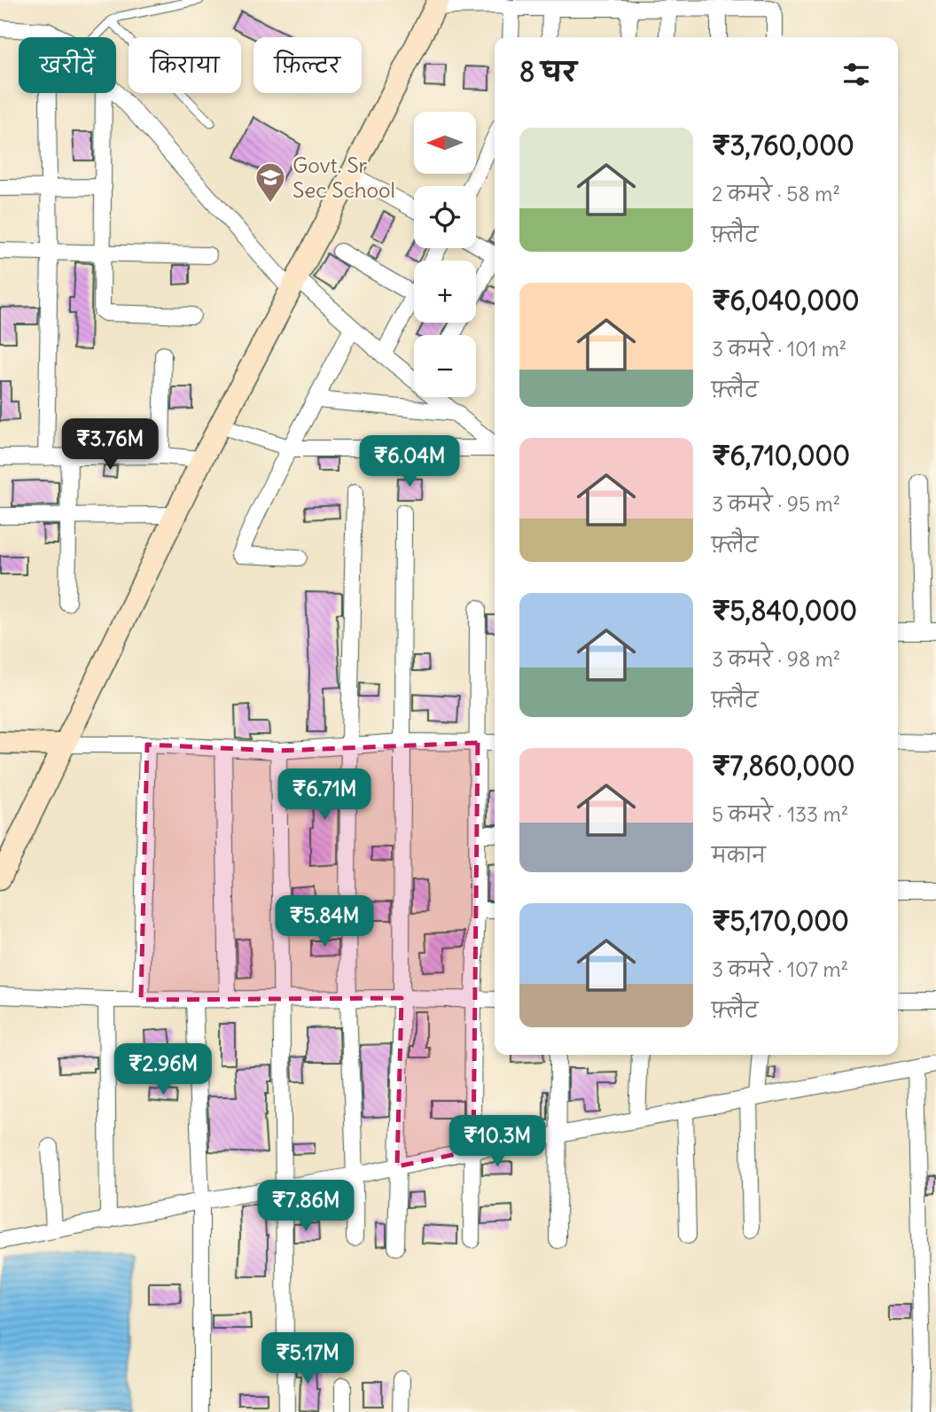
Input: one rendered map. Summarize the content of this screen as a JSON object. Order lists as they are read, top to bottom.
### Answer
{
  "places": {
    "school or university": ["Govt. Sr Sec School"]
  },
  "north": "left",
  "page": {
    "chip": ["खरीदें", "किराया", "फ़िल्टर"],
    "heading": "8 घर",
    "map_buttons": ["+", "−"],
    "list": [
      {
        "name": "₹3,760,000",
        "note": "2 कमरे · 58 m² · फ़्लैट"
      },
      {
        "name": "₹6,040,000",
        "note": "3 कमरे · 101 m² · फ़्लैट"
      },
      {
        "name": "₹6,710,000",
        "note": "3 कमरे · 95 m² · फ़्लैट"
      },
      {
        "name": "₹5,840,000",
        "note": "3 कमरे · 98 m² · फ़्लैट"
      },
      {
        "name": "₹7,860,000",
        "note": "5 कमरे · 133 m² · मकान"
      },
      {
        "name": "₹5,170,000",
        "note": "3 कमरे · 107 m² · फ़्लैट"
      }
    ],
    "price": [
      "₹3.76M",
      "₹6.04M",
      "₹6.71M",
      "₹5.84M",
      "₹2.96M",
      "₹10.3M",
      "₹7.86M",
      "₹5.17M"
    ]
  }
}
